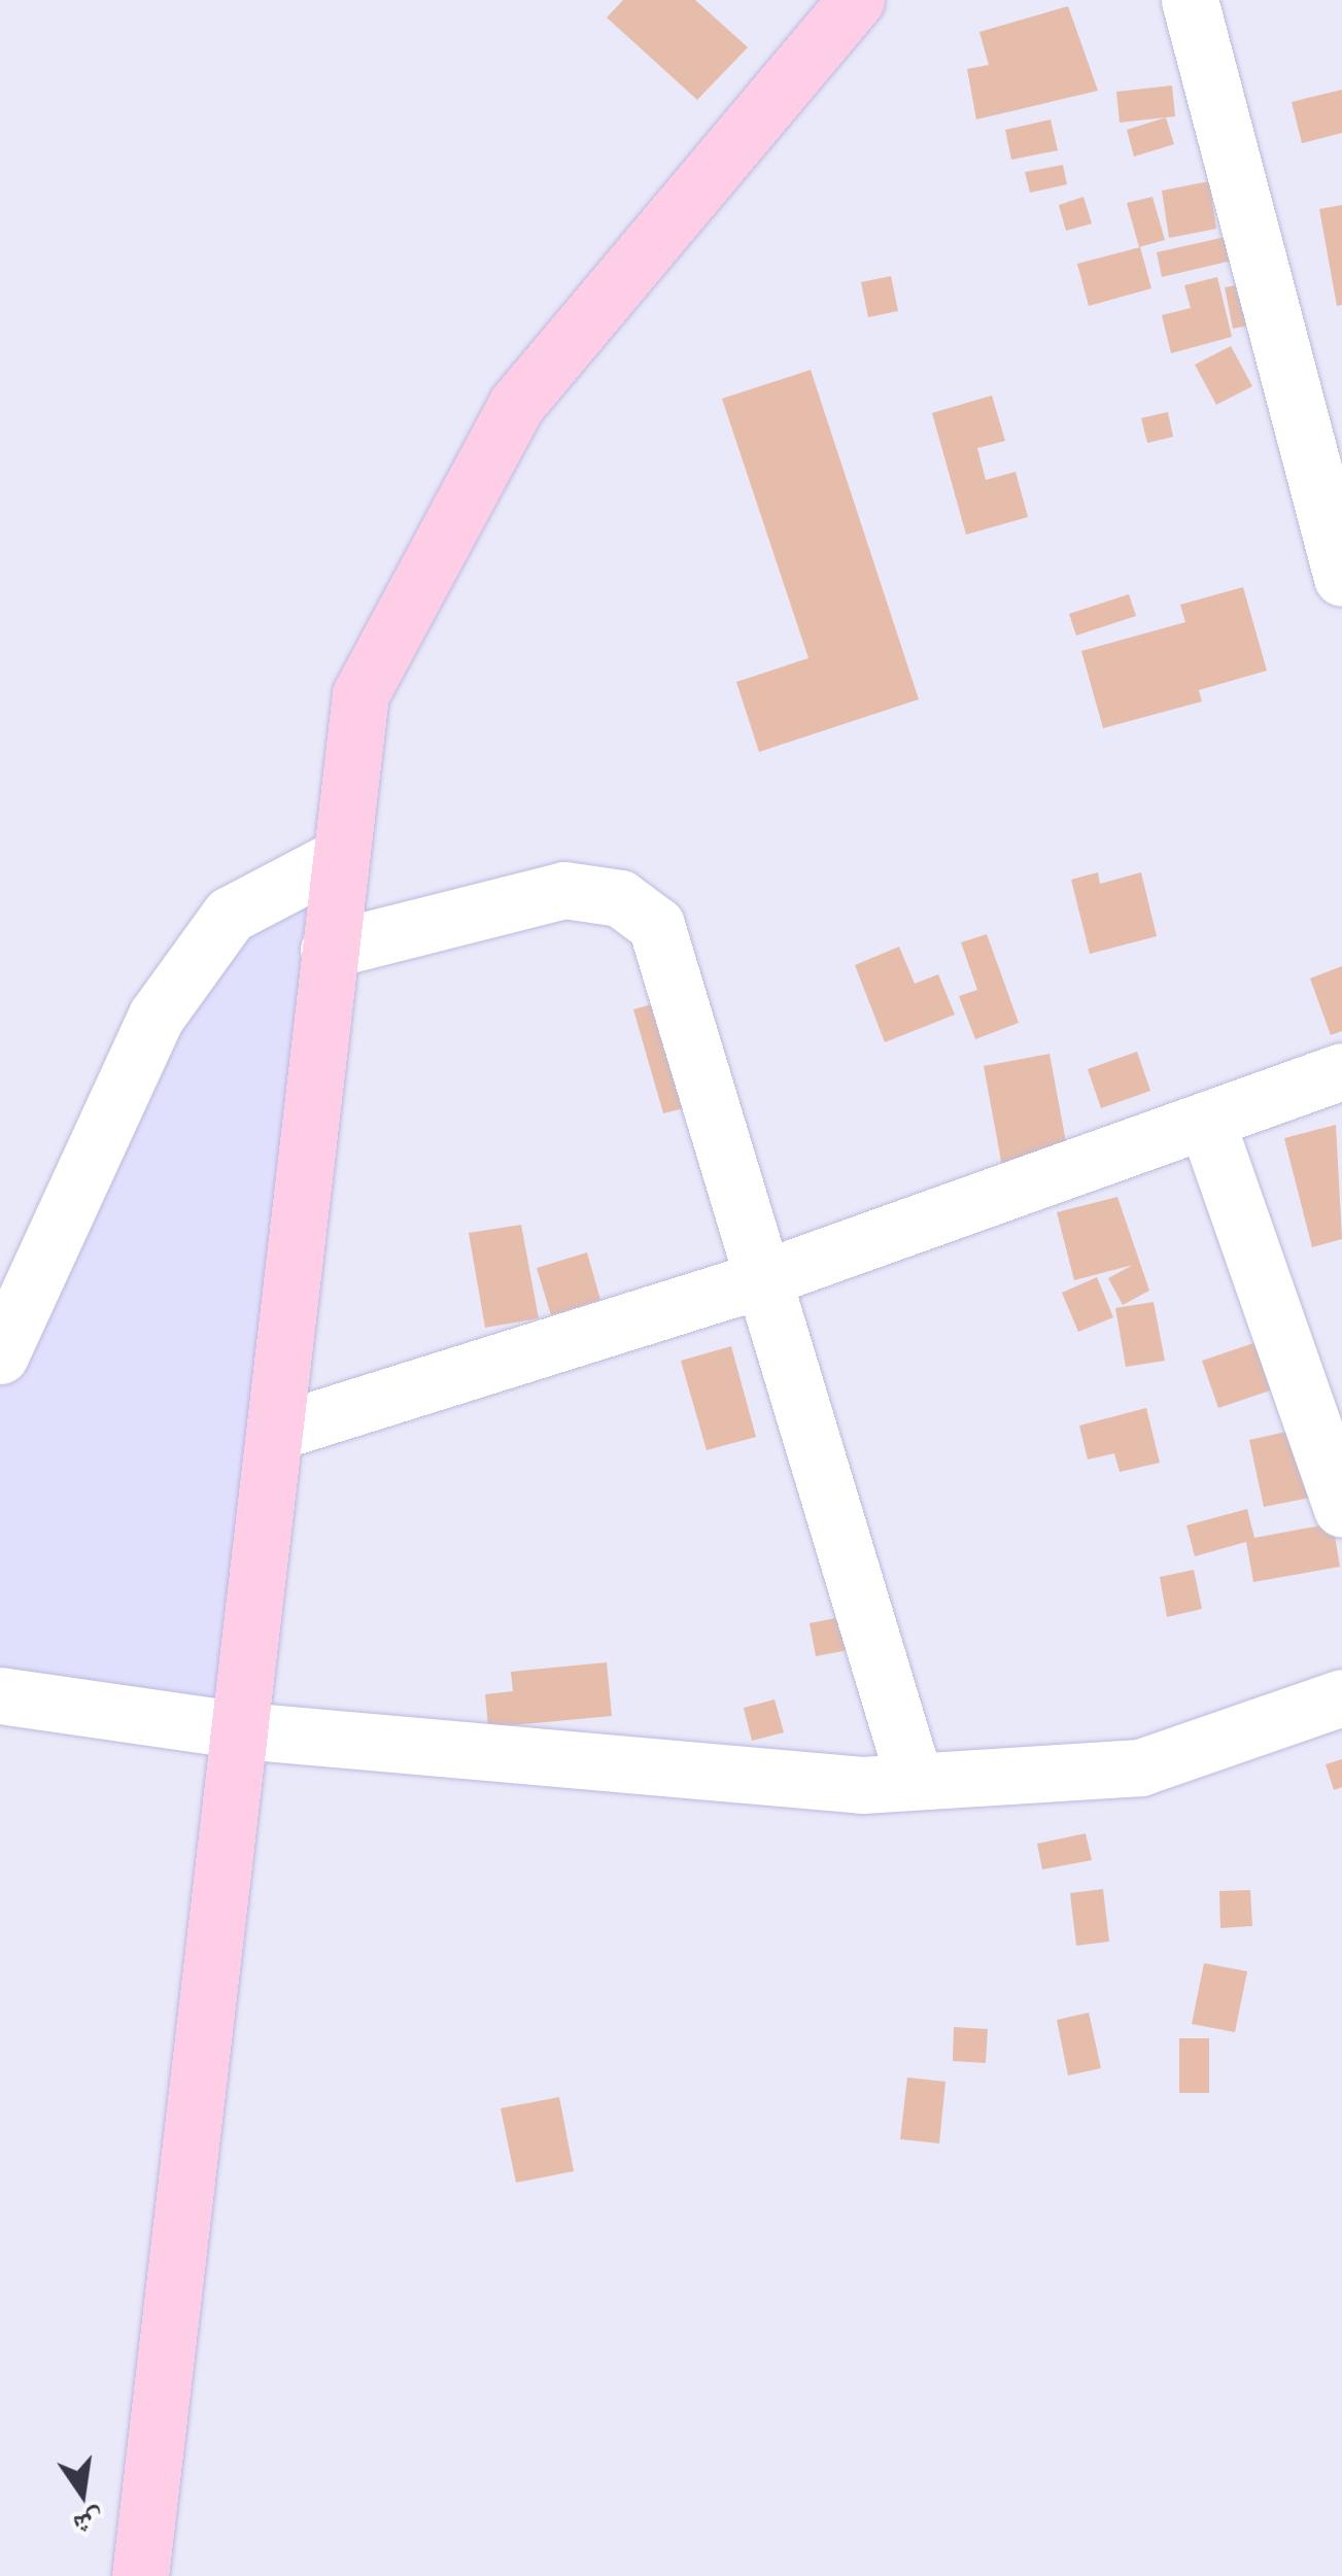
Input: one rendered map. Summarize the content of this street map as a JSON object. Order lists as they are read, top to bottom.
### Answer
{
  "north": "bottom"
}
